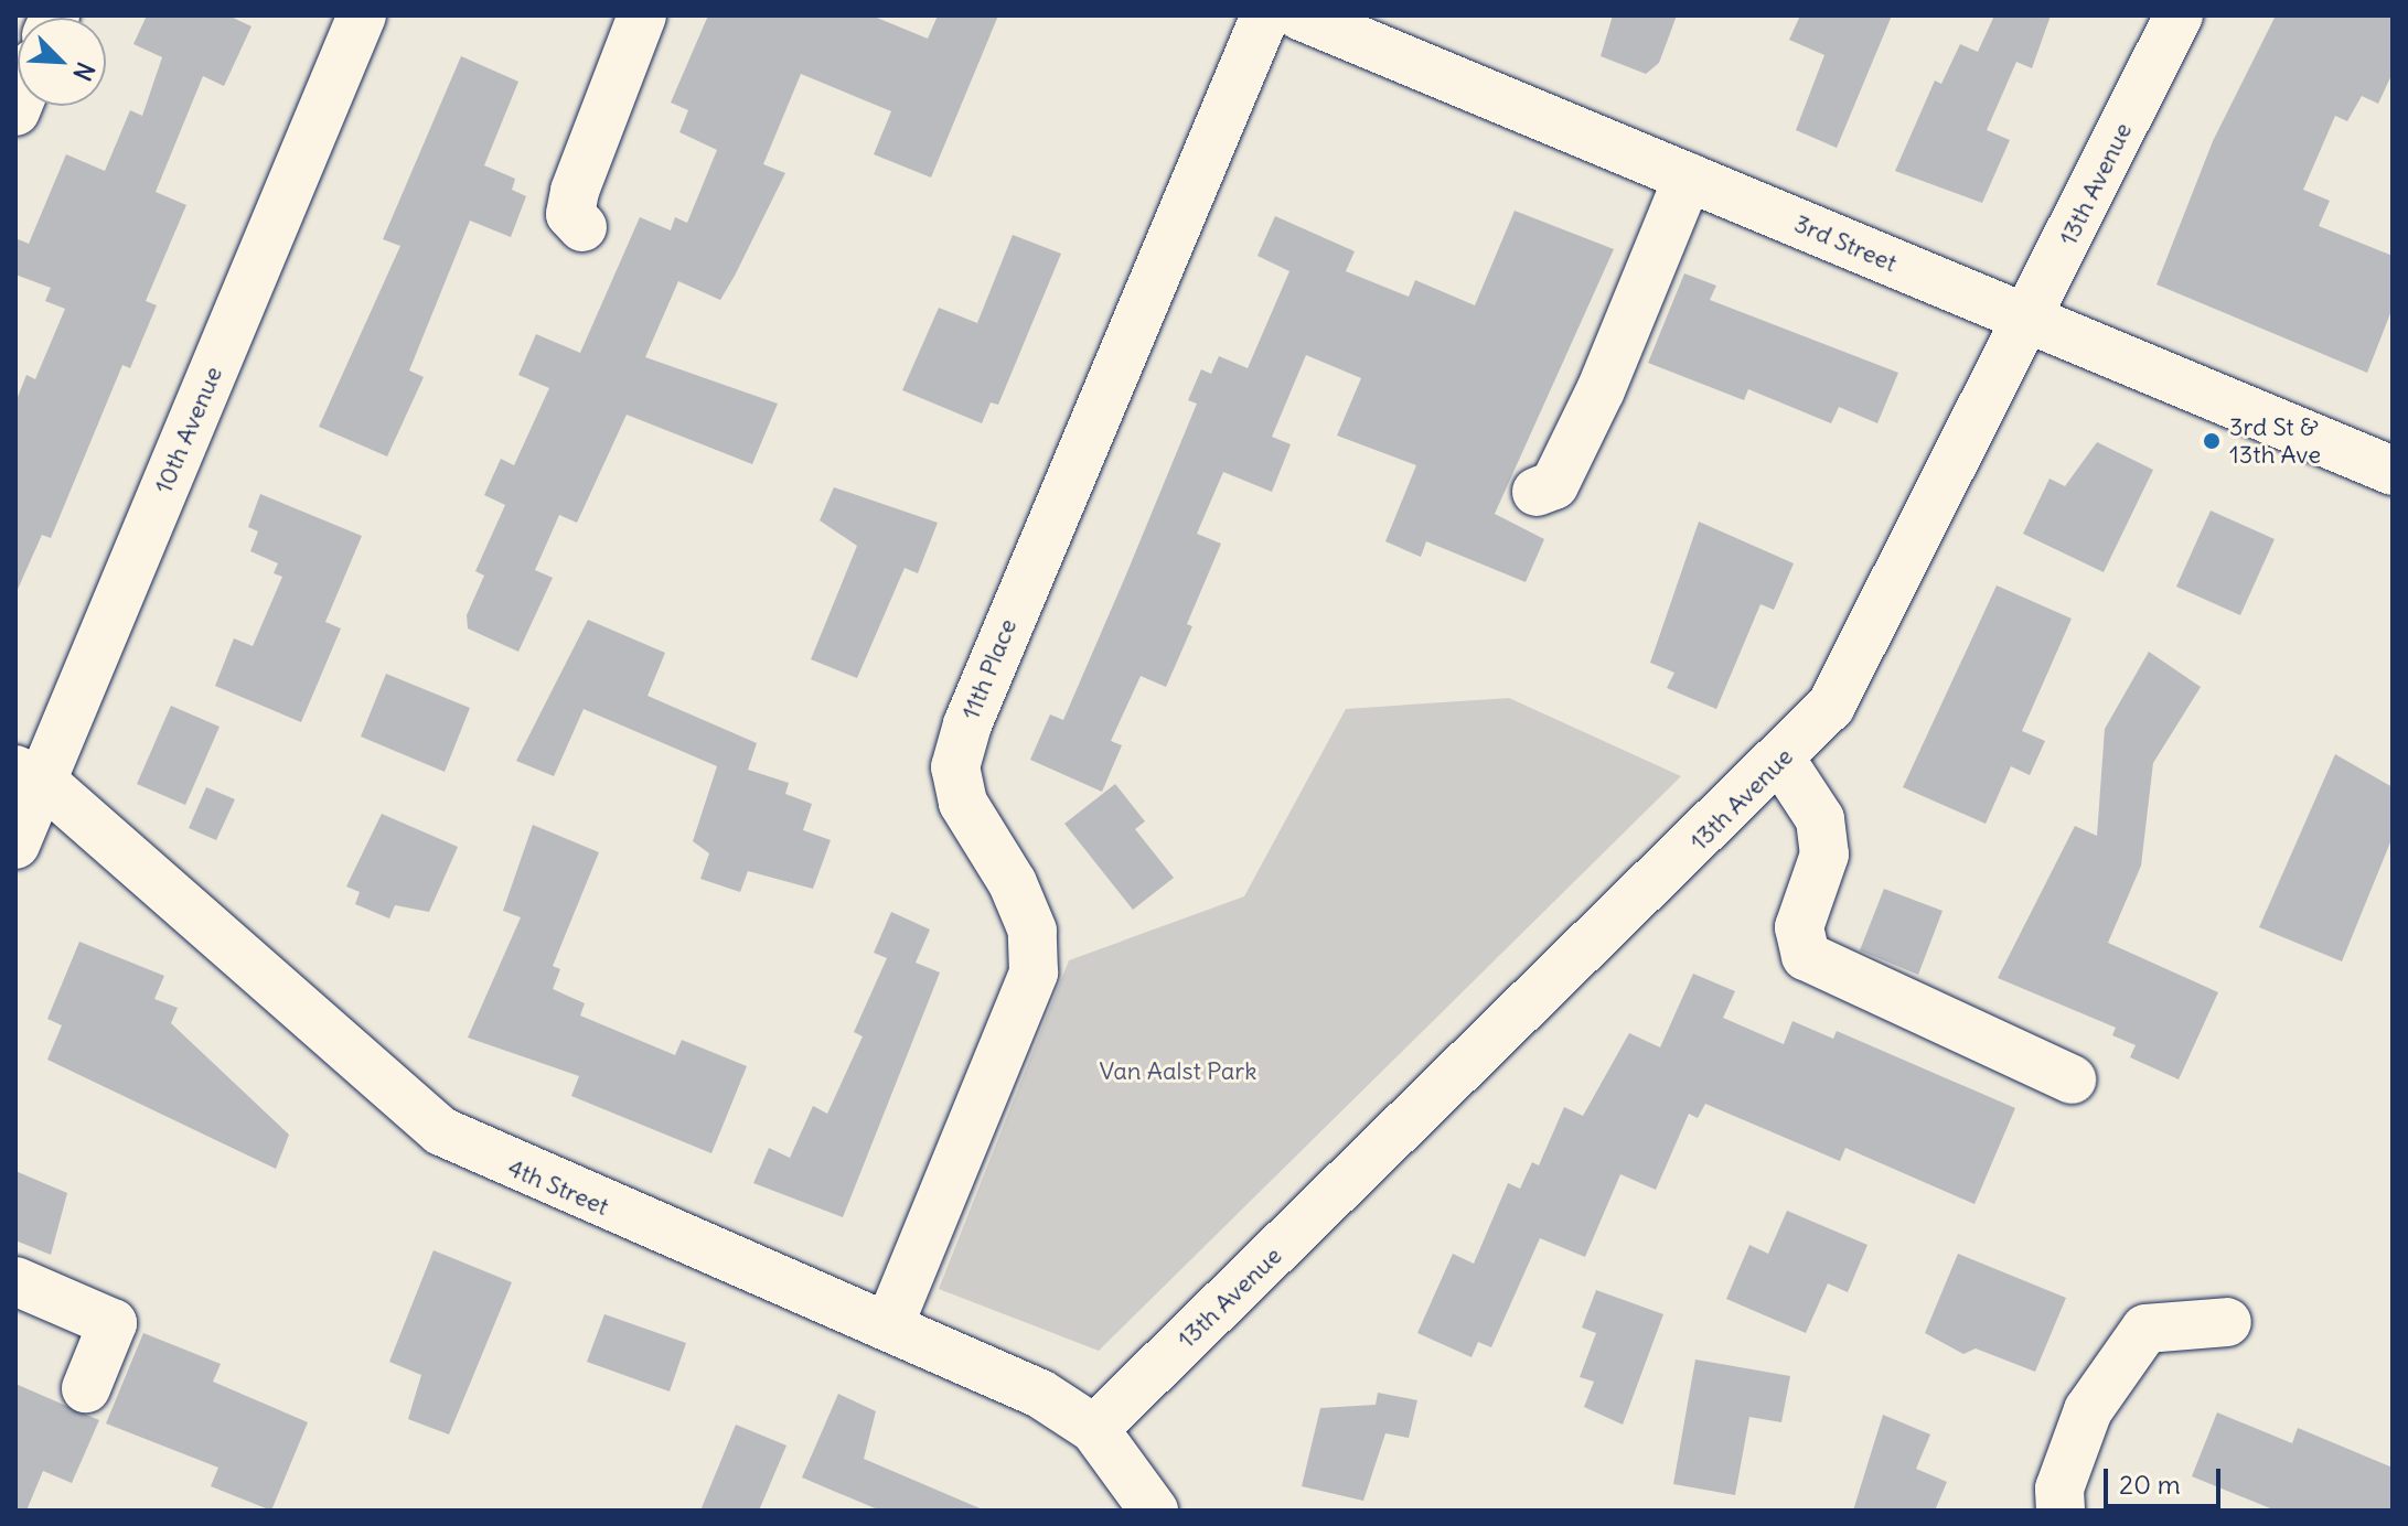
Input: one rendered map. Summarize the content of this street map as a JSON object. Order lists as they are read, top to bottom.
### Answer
{
  "streets": {
    "street": [
      "13th Avenue",
      "3rd Street",
      "10th Avenue",
      "11th Place",
      "4th Street"
    ]
  },
  "crossings": [
    ["13th Avenue", "3rd Street"],
    ["13th Avenue", "4th Street"],
    ["10th Avenue", "4th Street"],
    ["11th Place", "4th Street"]
  ],
  "parks": ["Van Aalst Park"],
  "places": ["3rd St & 13th Ave"],
  "scale_bar": "20 m",
  "north": "bottom right"
}
